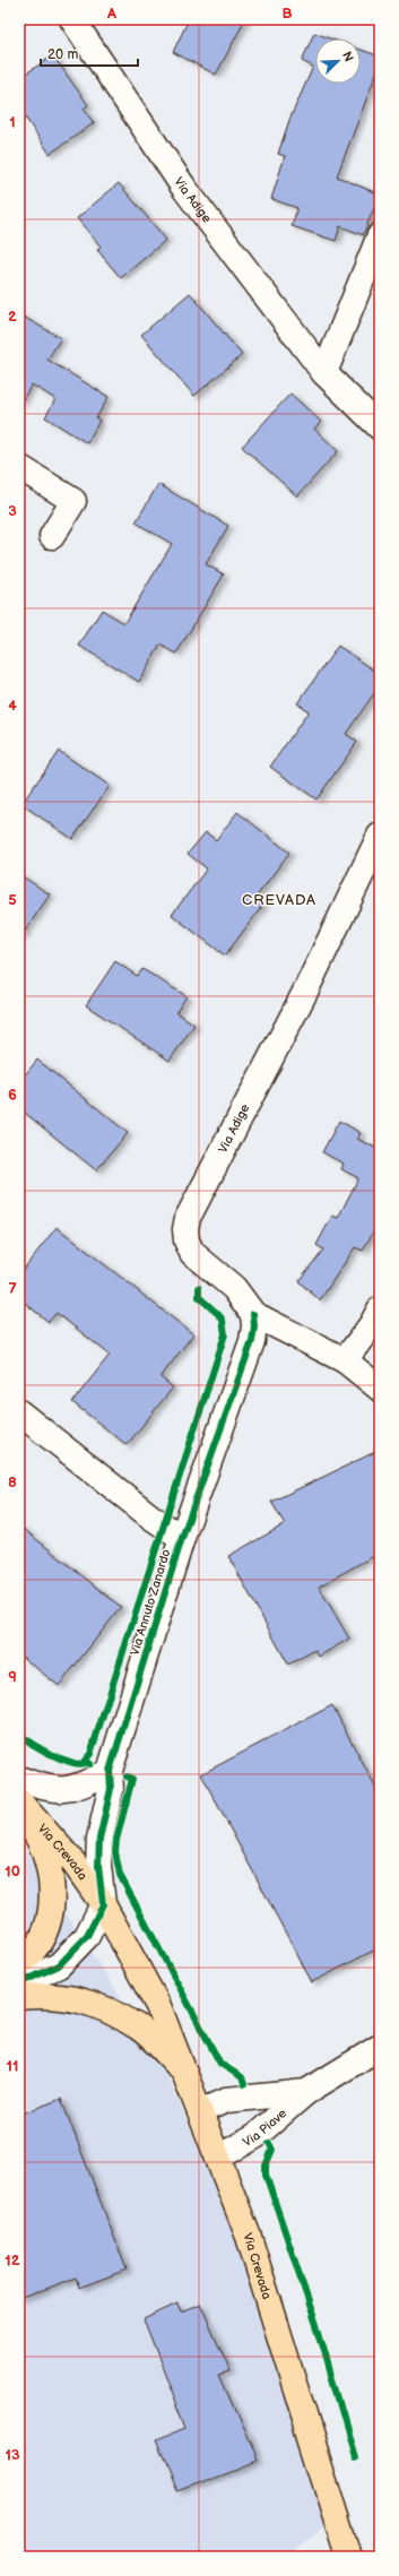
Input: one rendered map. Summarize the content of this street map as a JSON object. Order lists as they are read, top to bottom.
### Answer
{
  "streets": {
    "main road": ["Via Crevada"],
    "street": ["Via Adige", "Via Annuto Zanardo", "Via Piave"]
  },
  "crossings": [
    ["Via Adige", "Via Annuto Zanardo"],
    ["Via Annuto Zanardo", "Via Crevada"],
    ["Via Crevada", "Via Piave"]
  ],
  "districts": ["CREVADA"],
  "scale_bar": "20 m",
  "north": "top right",
  "grid": {
    "columns": ["A", "B"],
    "rows": [
      "1",
      "2",
      "3",
      "4",
      "5",
      "6",
      "7",
      "8",
      "9",
      "10",
      "11",
      "12",
      "13"
    ]
  }
}
